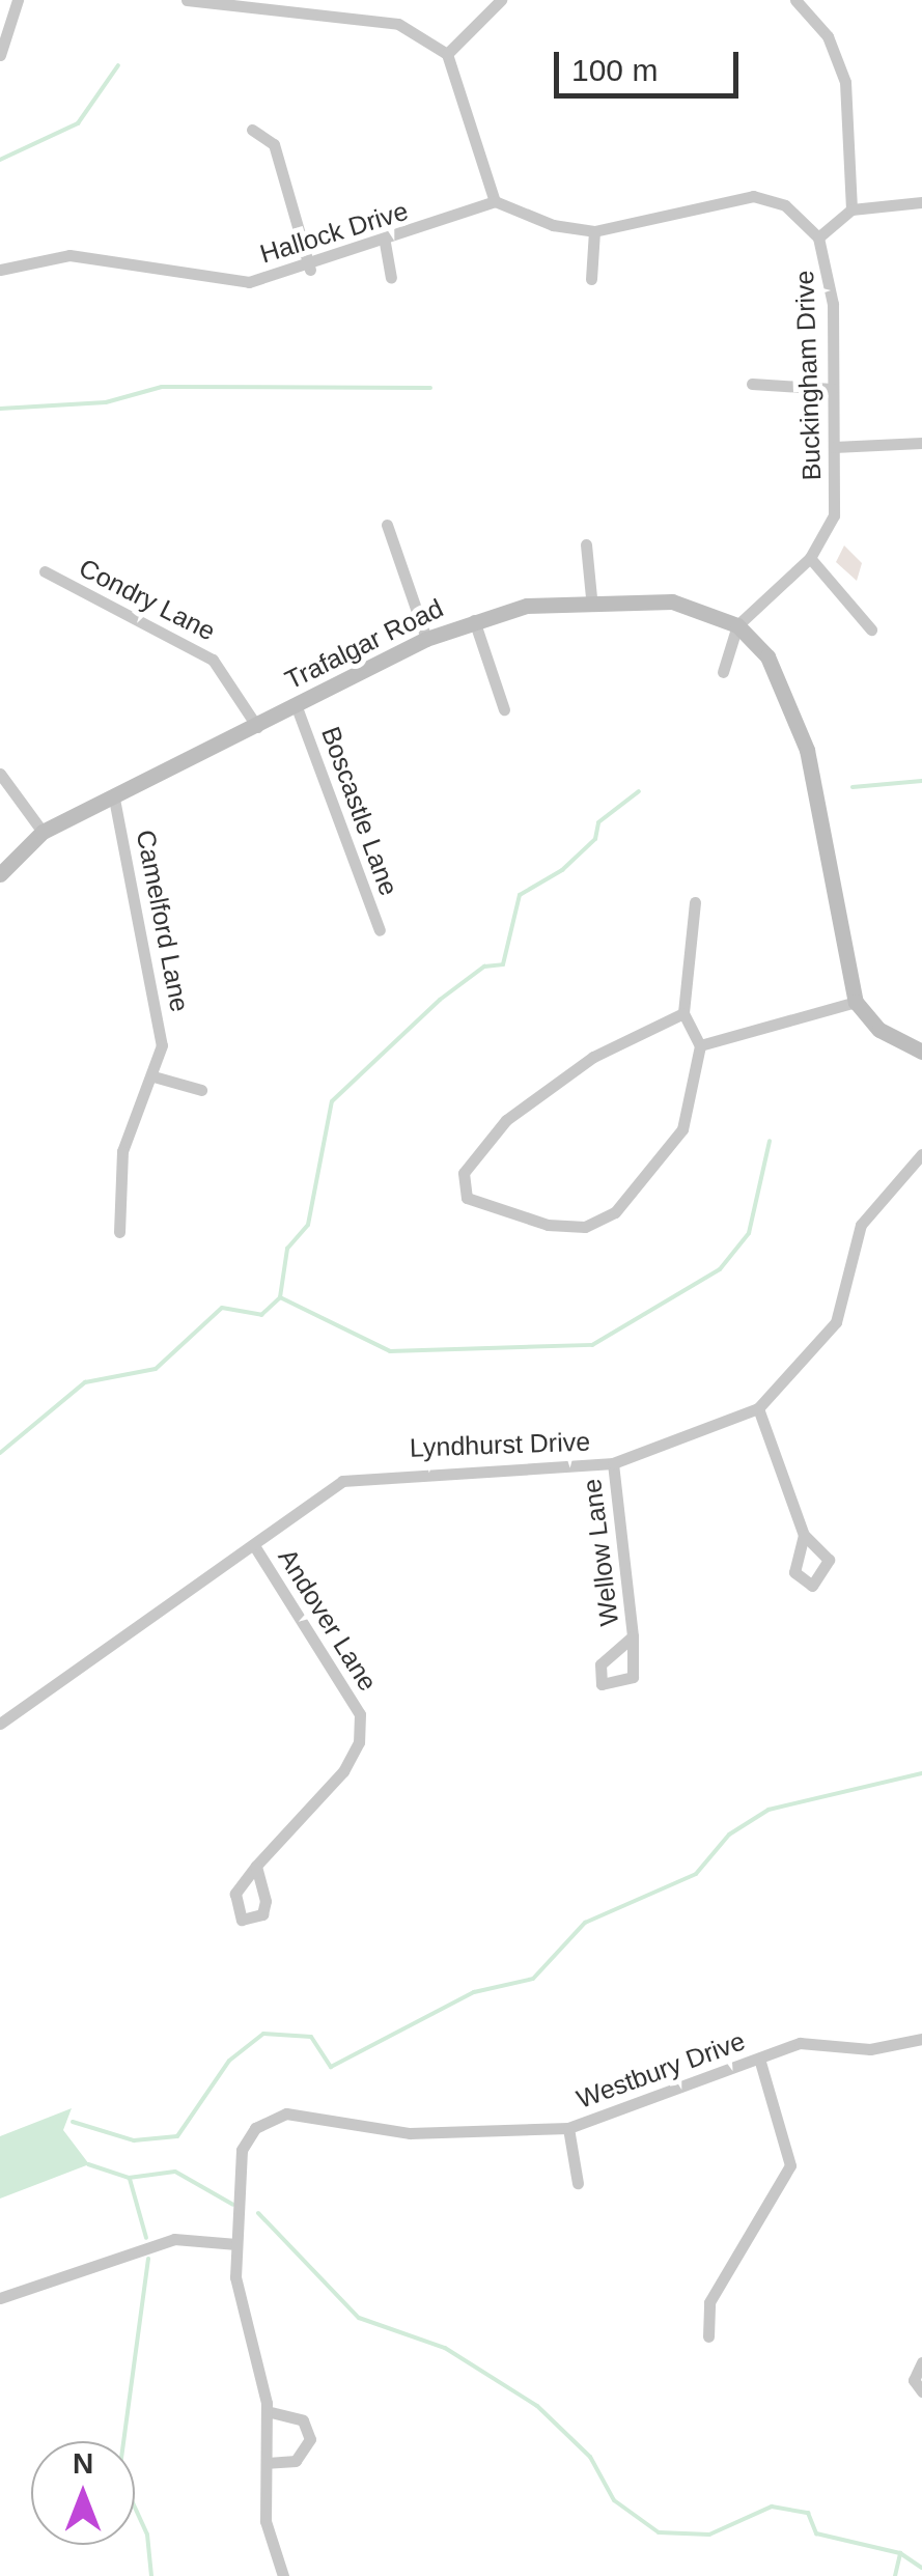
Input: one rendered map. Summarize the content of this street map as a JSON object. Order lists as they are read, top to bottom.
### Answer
{
  "streets": {
    "street": [
      "Hallock Drive",
      "Buckingham Drive",
      "Condry Lane",
      "Trafalgar Road",
      "Boscastle Lane",
      "Camelford Lane",
      "Lyndhurst Drive",
      "Wellow Lane",
      "Andover Lane",
      "Westbury Drive"
    ]
  },
  "crossings": [
    ["Hallock Drive", "Buckingham Drive"],
    ["Buckingham Drive", "Trafalgar Road"],
    ["Condry Lane", "Trafalgar Road"],
    ["Trafalgar Road", "Boscastle Lane"],
    ["Trafalgar Road", "Camelford Lane"],
    ["Lyndhurst Drive", "Wellow Lane"],
    ["Lyndhurst Drive", "Andover Lane"]
  ],
  "scale_bar": "100 m",
  "north": "top"
}
